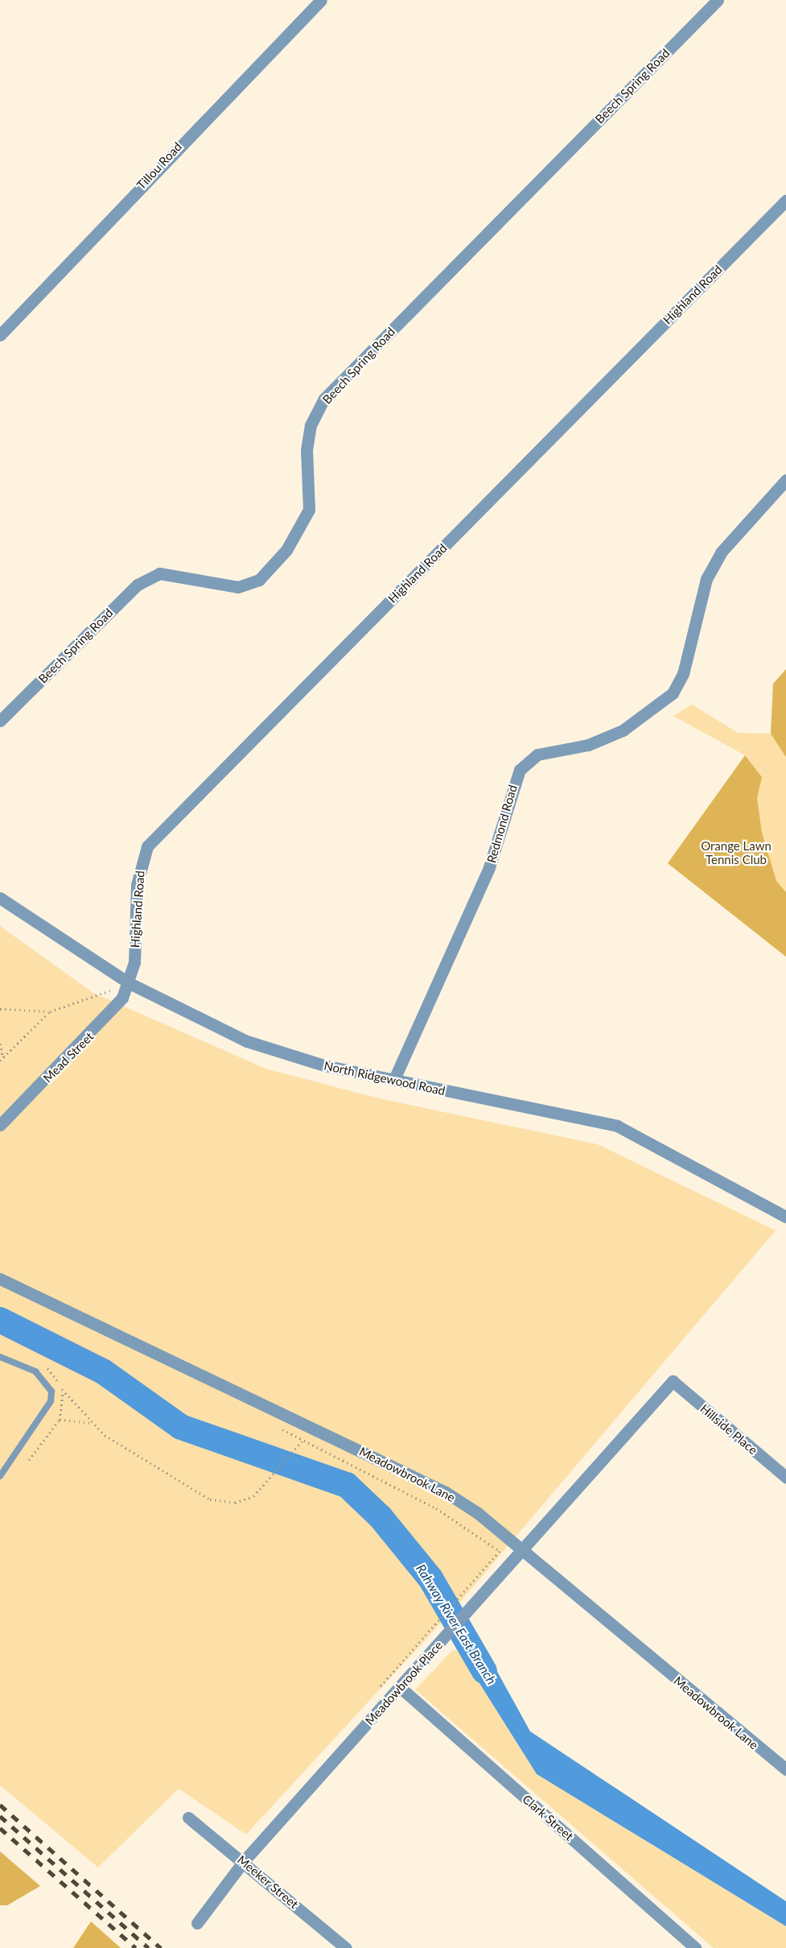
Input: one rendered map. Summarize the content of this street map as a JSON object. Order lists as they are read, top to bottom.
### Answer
{
  "streets": {
    "street": [
      "Beech Spring Road",
      "Tillou Road",
      "Highland Road",
      "Redmond Road",
      "Mead Street",
      "North Ridgewood Road",
      "Hillside Place",
      "Meadowbrook Lane",
      "Meadowbrook Place",
      "Clark Street",
      "Meeker Street"
    ]
  },
  "crossings": [
    ["Highland Road", "Mead Street"],
    ["Highland Road", "North Ridgewood Road"],
    ["Redmond Road", "North Ridgewood Road"],
    ["Mead Street", "North Ridgewood Road"],
    ["Hillside Place", "Meadowbrook Place"],
    ["Meadowbrook Lane", "Meadowbrook Place"],
    ["Meadowbrook Place", "Clark Street"],
    ["Meadowbrook Place", "Meeker Street"]
  ],
  "water": ["Rahway River East Branch"],
  "parks": ["Orange Lawn Tennis Club"]
}
